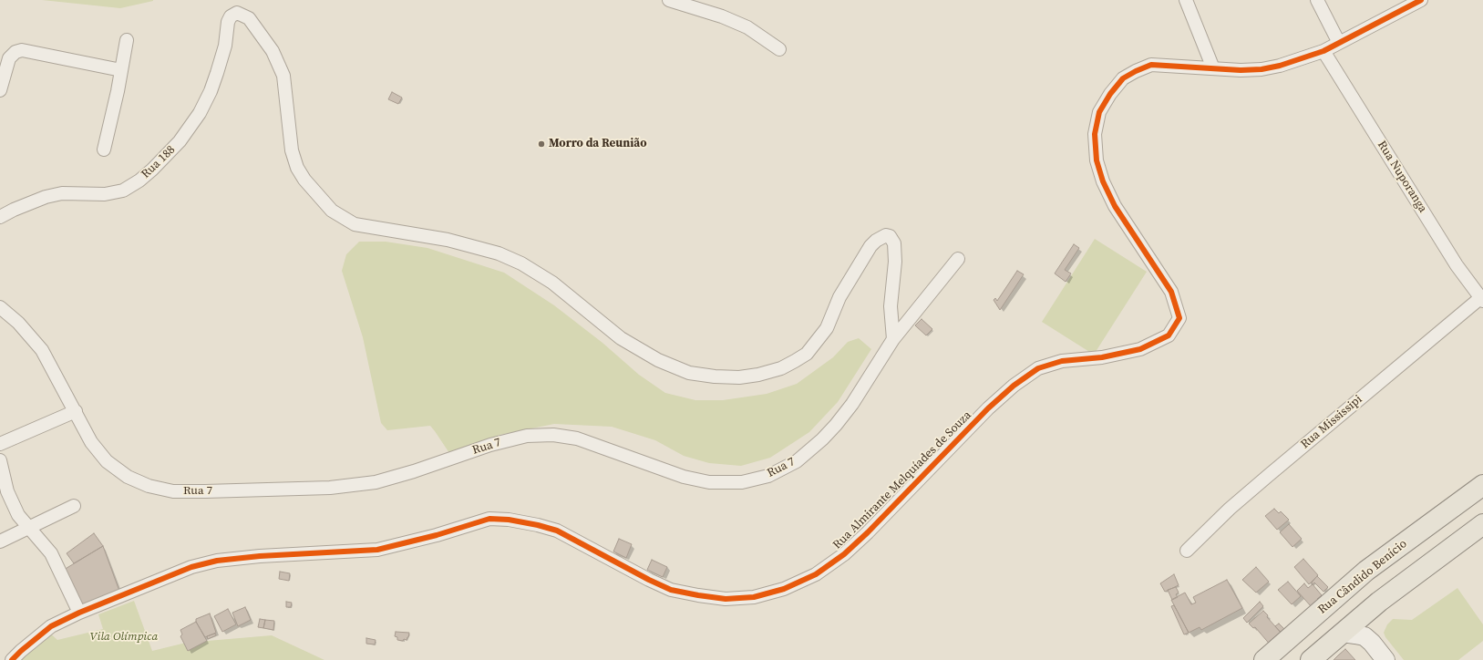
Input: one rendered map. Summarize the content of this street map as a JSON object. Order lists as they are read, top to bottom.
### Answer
{
  "streets": {
    "main road": ["Rua Cândido Benício"],
    "street": [
      "Rua 188",
      "Rua Nuporanga",
      "Rua Mississipi",
      "Rua 7",
      "Rua Almirante Melquíades de Souza"
    ]
  },
  "crossings": [
    ["Rua 188", "Rua 7"],
    ["Rua Nuporanga", "Rua Mississipi"],
    ["Rua Nuporanga", "Rua Almirante Melquíades de Souza"]
  ],
  "parks": ["Vila Olímpica"],
  "places": ["Morro da Reunião"]
}
